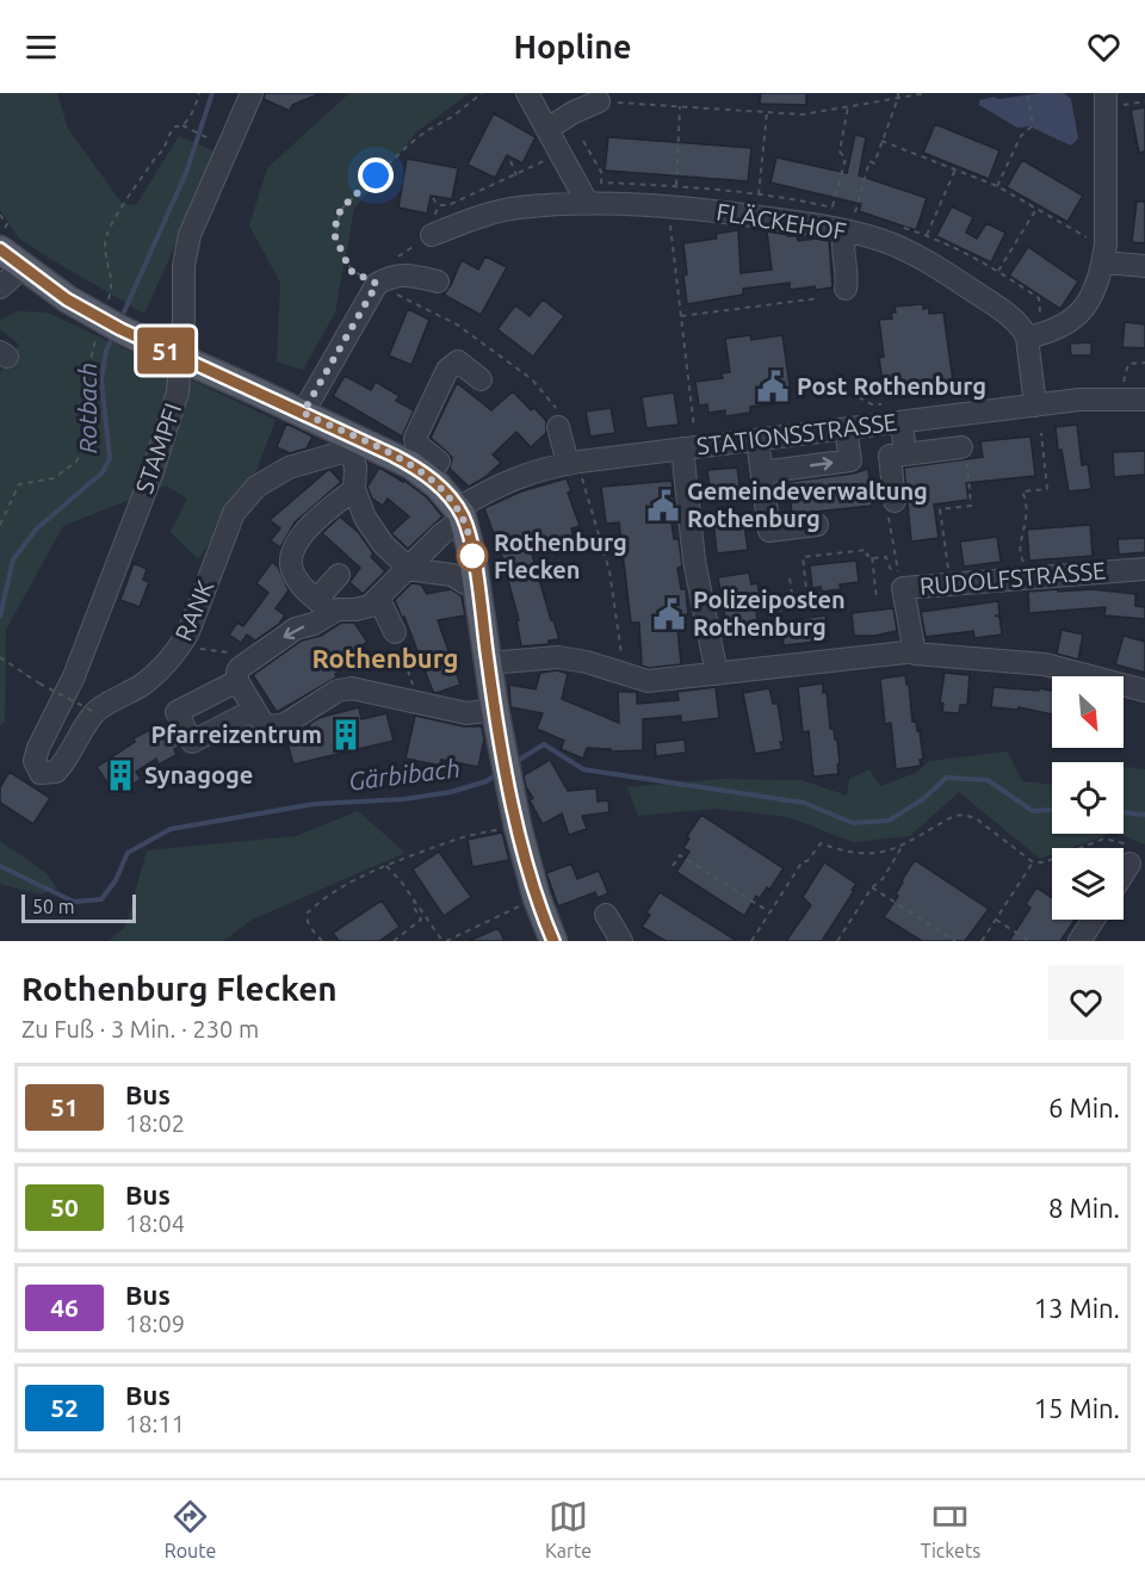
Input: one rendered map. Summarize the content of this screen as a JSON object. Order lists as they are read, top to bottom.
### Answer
{
  "streets": {
    "street": [
      "FLÄCKEHOF",
      "STATIONSSTRASSE",
      "STAMPFI",
      "RUDOLFSTRASSE",
      "RANK"
    ]
  },
  "crossings": [
    ["STAMPFI", "RANK"]
  ],
  "districts": ["Rothenburg"],
  "water": ["Rotbach", "Gärbibach"],
  "places": {
    "public building": ["Post Rothenburg", "Gemeindeverwaltung Rothenburg", "Polizeiposten Rothenburg"],
    "other": ["Rothenburg Flecken"],
    "building": ["Pfarreizentrum", "Synagoge"]
  },
  "lines": ["bus line 51"],
  "scale_bar": "50 m",
  "north": "bottom right",
  "page": {
    "header": "Hopline",
    "on_map": "51",
    "scale": "50 m",
    "heading": ["Rothenburg Flecken", "Zu Fuß · 3 Min. · 230 m"],
    "list": [
      {
        "mark": "51",
        "name": "Bus",
        "note": "18:02",
        "value": "6 Min."
      },
      {
        "mark": "50",
        "name": "Bus",
        "note": "18:04",
        "value": "8 Min."
      },
      {
        "mark": "46",
        "name": "Bus",
        "note": "18:09",
        "value": "13 Min."
      },
      {
        "mark": "52",
        "name": "Bus",
        "note": "18:11",
        "value": "15 Min."
      }
    ],
    "tabs": ["Route", "Karte", "Tickets"]
  }
}
